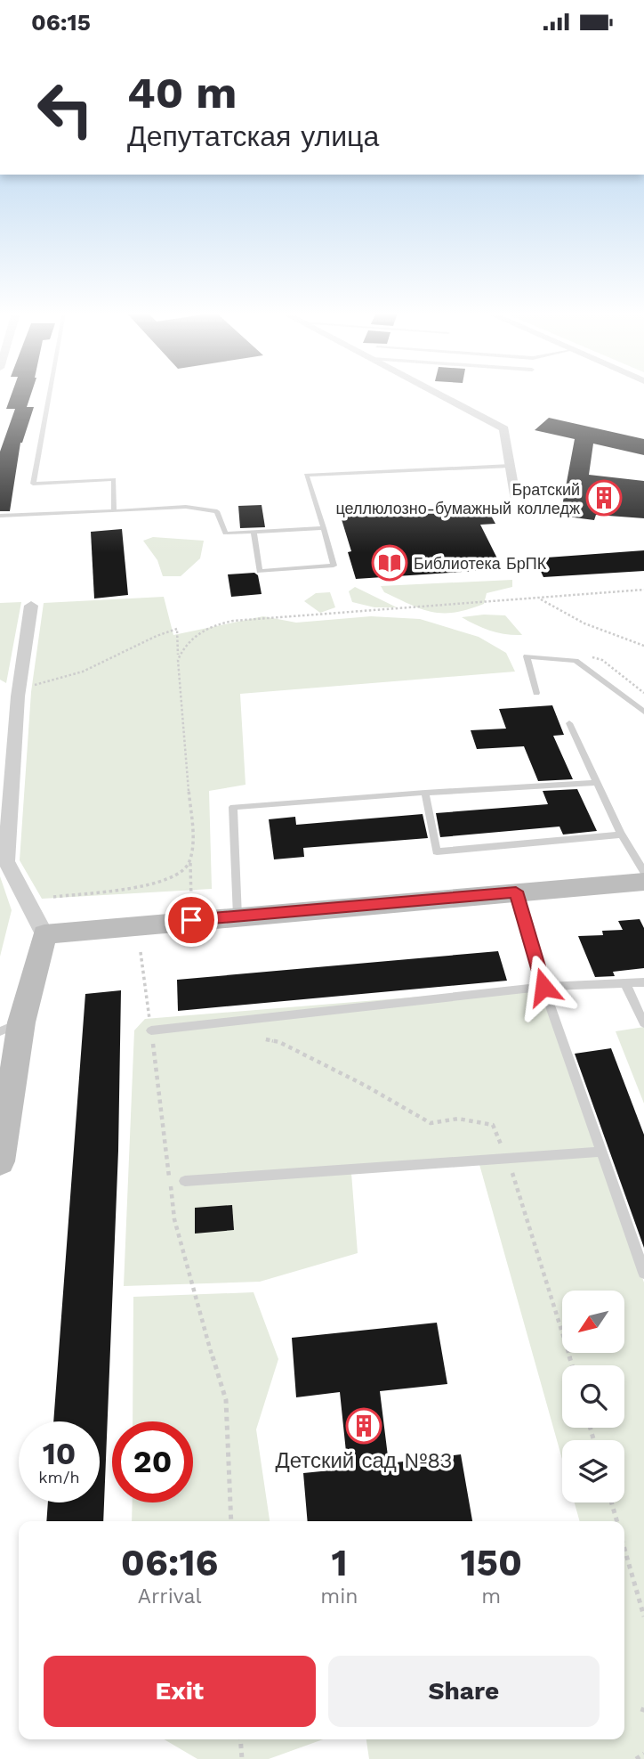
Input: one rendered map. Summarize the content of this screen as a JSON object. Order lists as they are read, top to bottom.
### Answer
{
  "places": {
    "building": ["Братский целлюлозно-бумажный колледж", "Детский сад №83"],
    "library": ["Библиотека БрПК"]
  },
  "north": "bottom left",
  "page": {
    "status": "06:15",
    "turn": ["40 m", "Депутатская улица"],
    "speed": "10 km/h",
    "limit": "20",
    "eta": [
      "06:16",
      "Arrival",
      "1",
      "min",
      "150",
      "m"
    ],
    "buttons": ["Exit", "Share"]
  }
}
